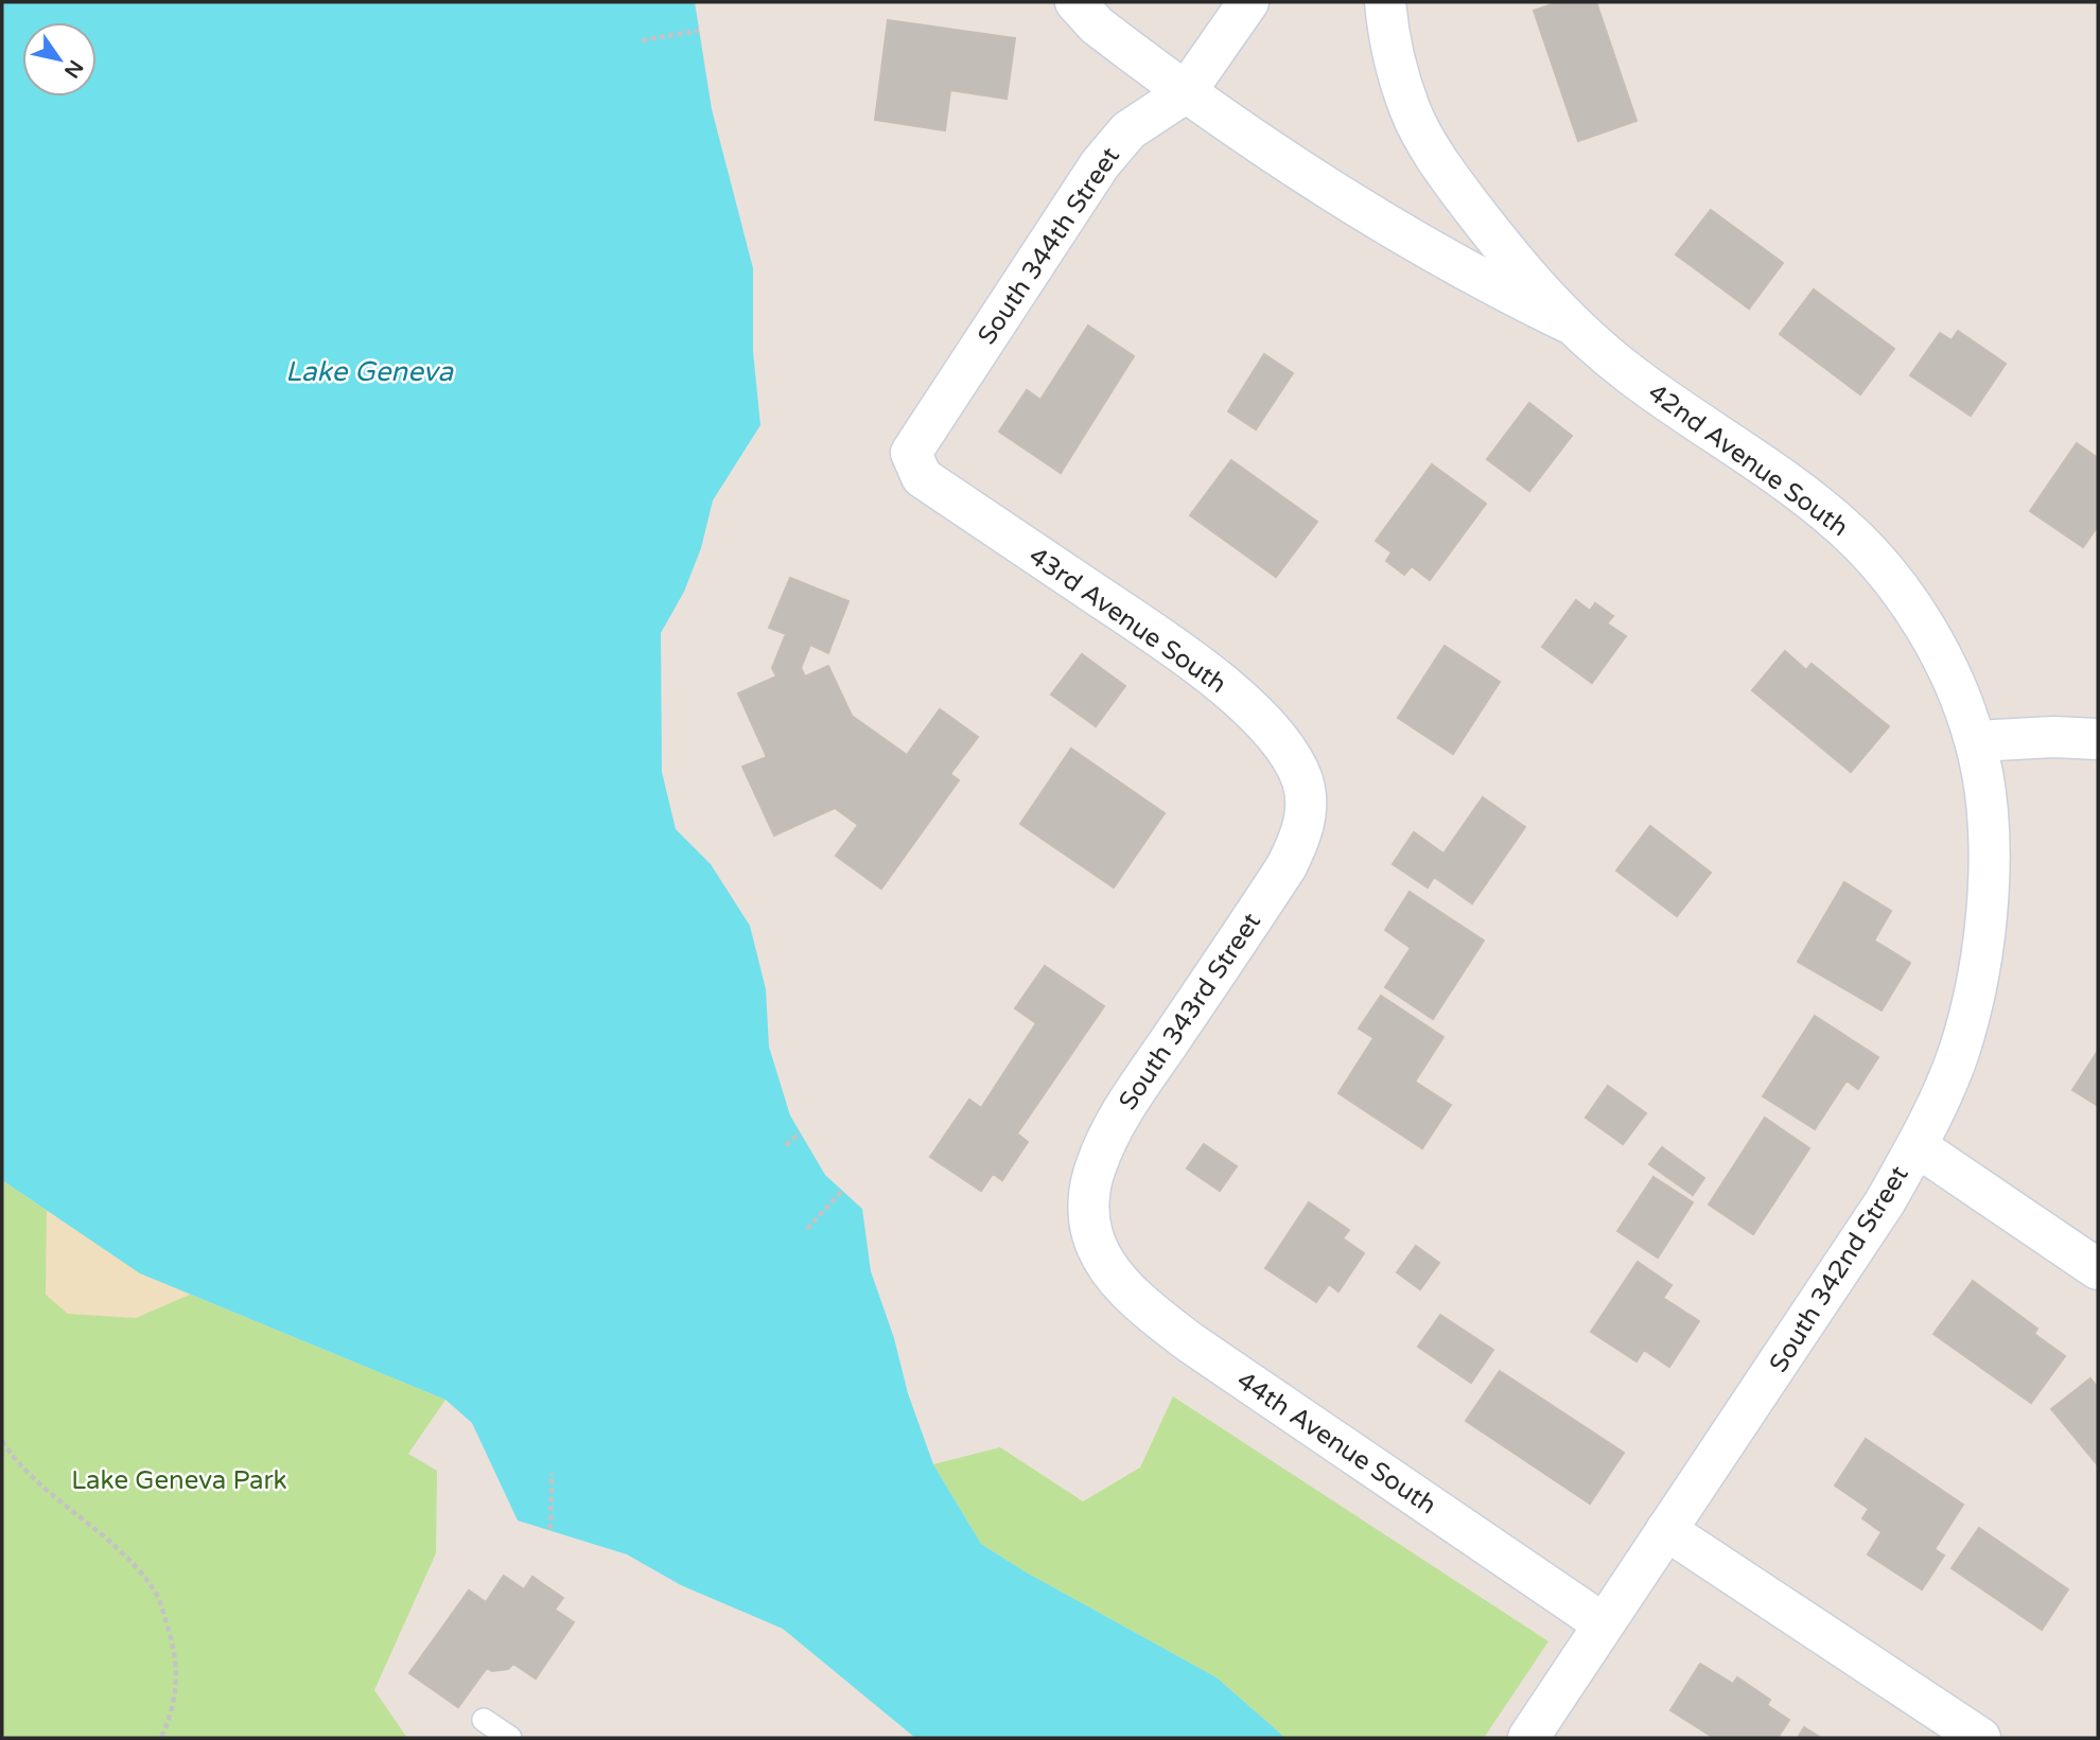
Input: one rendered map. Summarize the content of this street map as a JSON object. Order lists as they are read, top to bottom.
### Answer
{
  "streets": {
    "street": [
      "South 344th Street",
      "42nd Avenue South",
      "43rd Avenue South",
      "South 343rd Street",
      "South 342nd Street",
      "44th Avenue South"
    ]
  },
  "crossings": [
    ["South 344th Street", "42nd Avenue South"],
    ["South 344th Street", "43rd Avenue South"],
    ["42nd Avenue South", "South 342nd Street"],
    ["43rd Avenue South", "South 343rd Street"],
    ["South 343rd Street", "44th Avenue South"],
    ["South 342nd Street", "44th Avenue South"]
  ],
  "water": ["Lake Geneva"],
  "parks": ["Lake Geneva Park"],
  "north": "bottom right"
}
